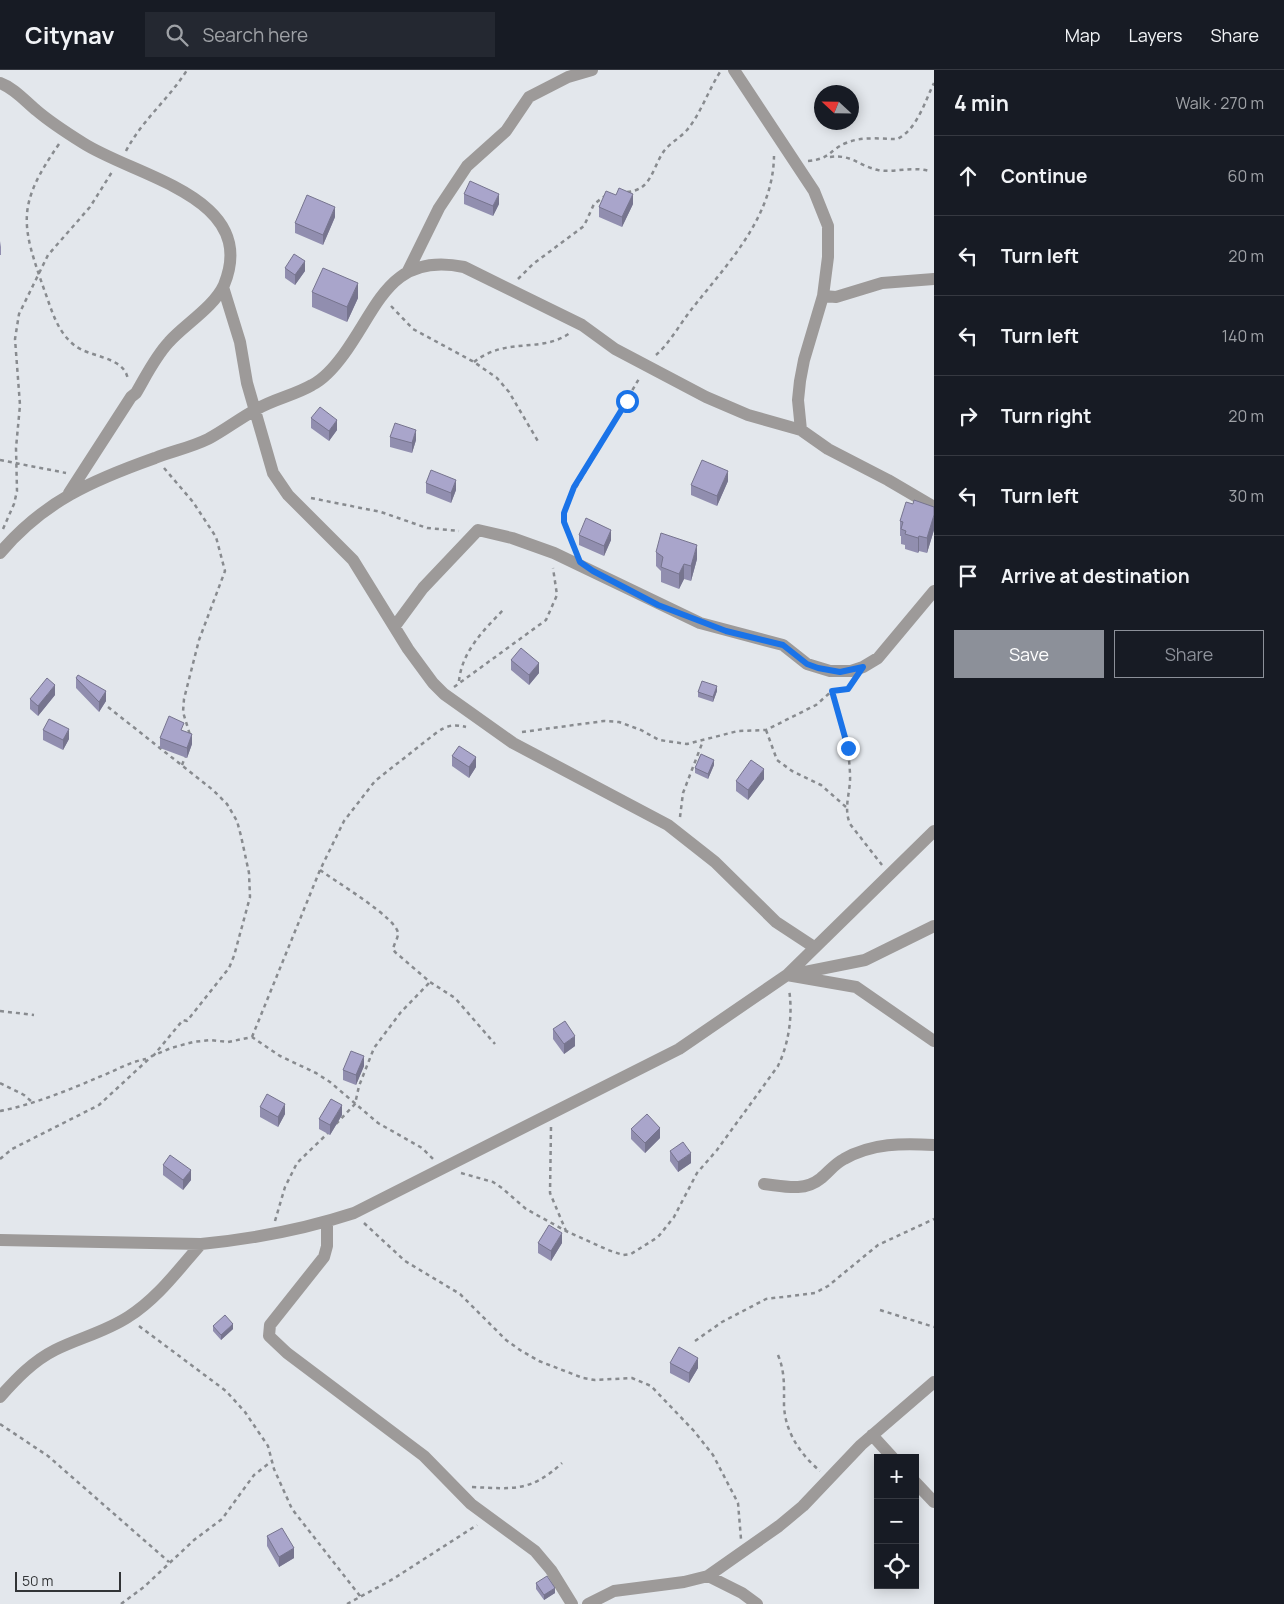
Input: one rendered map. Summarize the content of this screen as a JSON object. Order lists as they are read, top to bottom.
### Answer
{
  "scale_bar": "50 m",
  "north": "left",
  "page": {
    "header": "Citynav",
    "search": "Search here",
    "nav": ["Map", "Layers", "Share"],
    "heading": ["4 min", "Walk · 270 m"],
    "list": [
      ["Continue", "60 m"],
      ["Turn left", "20 m"],
      ["Turn left", "140 m"],
      ["Turn right", "20 m"],
      ["Turn left", "30 m"],
      "Arrive at destination"
    ],
    "buttons": ["Save", "Share"],
    "map_buttons": ["+", "−"],
    "scale": "50 m"
  }
}
